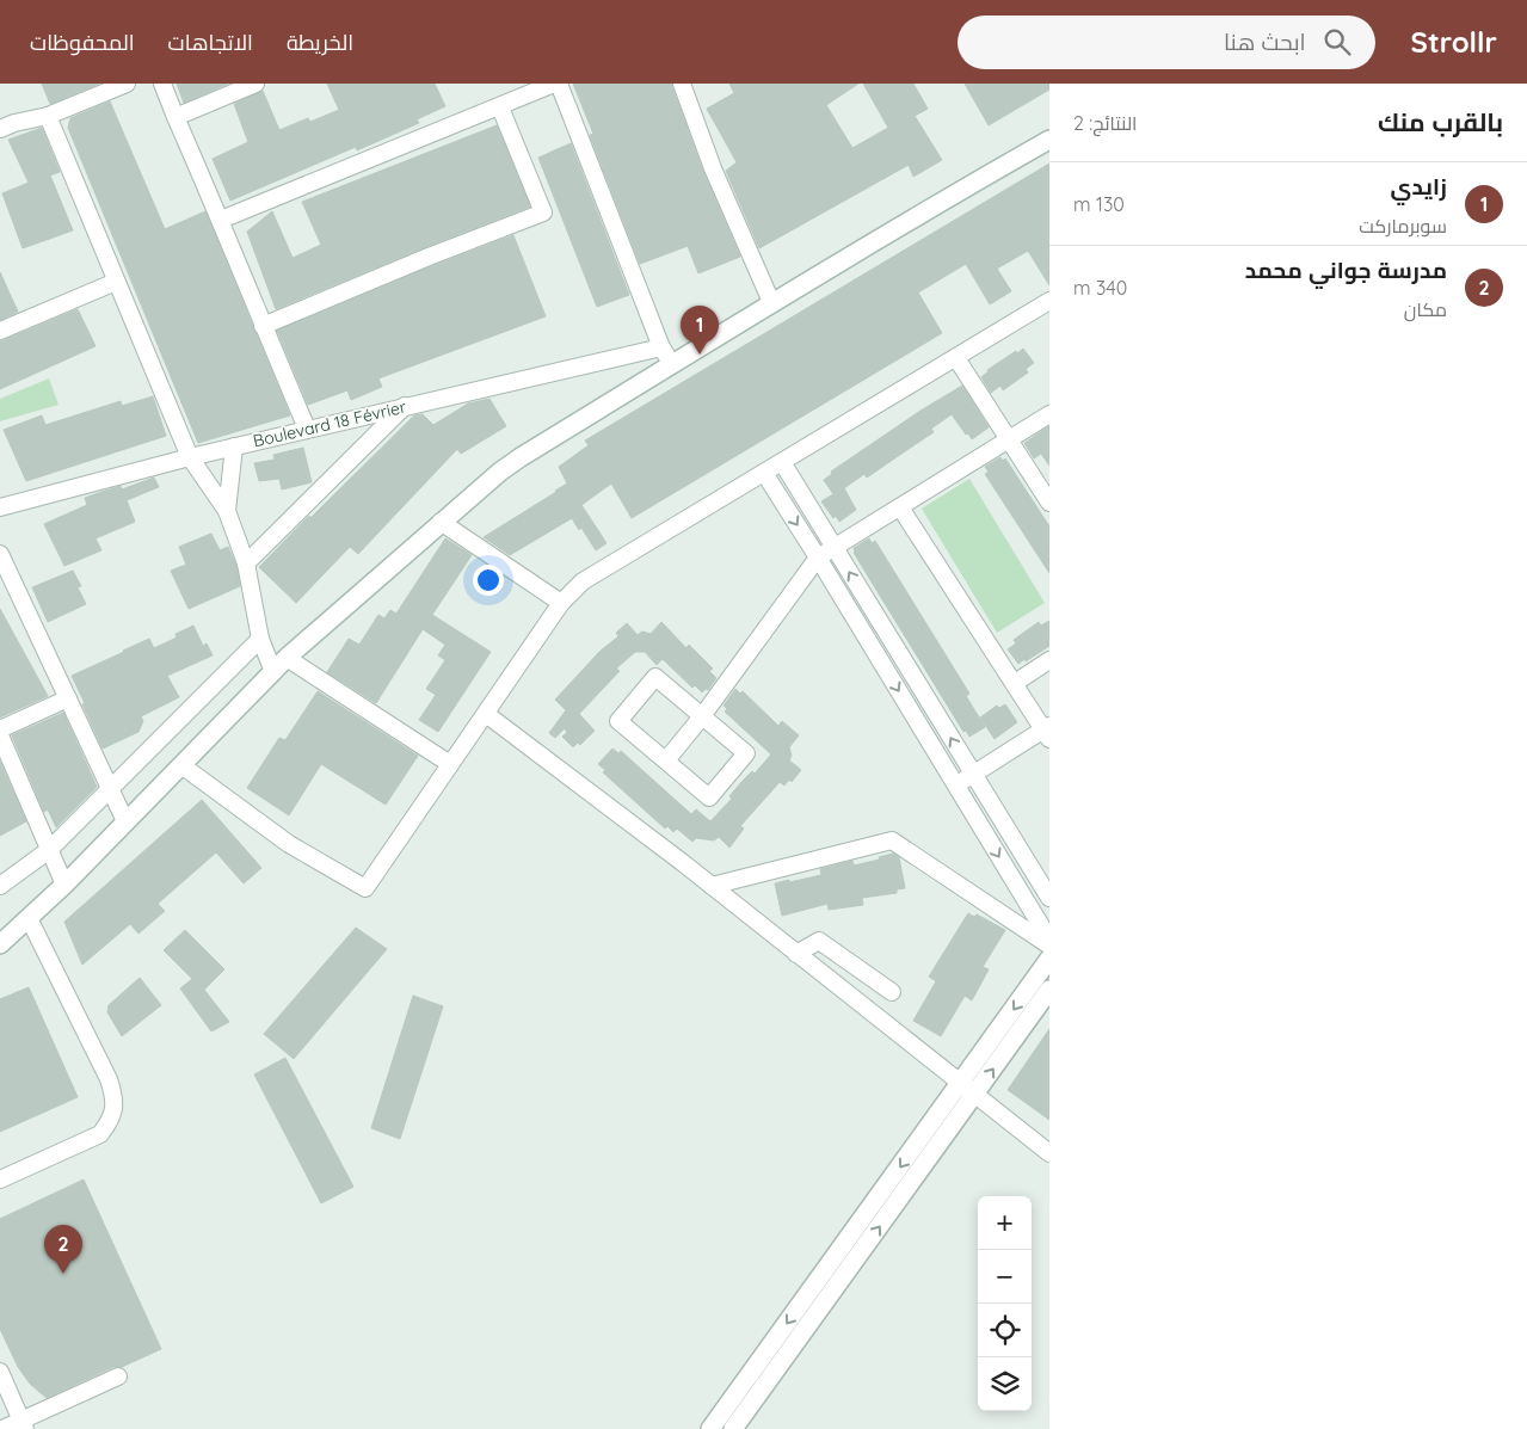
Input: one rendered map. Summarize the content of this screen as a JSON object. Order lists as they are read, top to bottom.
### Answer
{
  "streets": {
    "street": ["Boulevard 18 Février"]
  },
  "page": {
    "header": "Strollr",
    "search": "ابحث هنا",
    "nav": ["الخريطة", "الاتجاهات", "المحفوظات"],
    "heading": ["بالقرب منك", "النتائج: 2"],
    "list": [
      {
        "mark": "1",
        "name": "زايدي",
        "note": "سوبرماركت",
        "value": "130 m"
      },
      {
        "mark": "2",
        "name": "مدرسة جواني محمد",
        "note": "مكان",
        "value": "340 m"
      }
    ],
    "pins": ["1", "2"],
    "map_buttons": ["+", "−"]
  }
}
